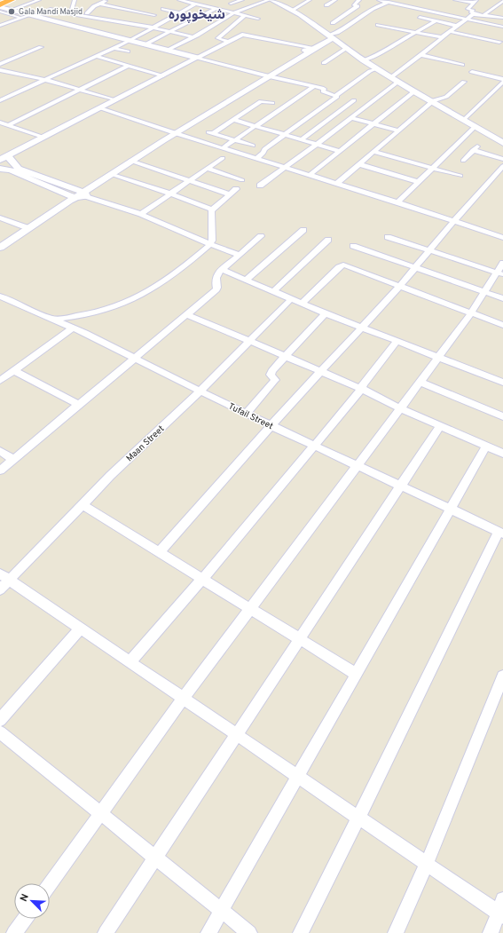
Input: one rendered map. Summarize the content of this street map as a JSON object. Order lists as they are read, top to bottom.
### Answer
{
  "streets": {
    "street": ["Tufail Street", "Maan Street"]
  },
  "crossings": [
    ["Tufail Street", "Maan Street"]
  ],
  "districts": ["شیخوپورہ"],
  "places": ["Gala Mandi Masjid"],
  "north": "top left"
}
